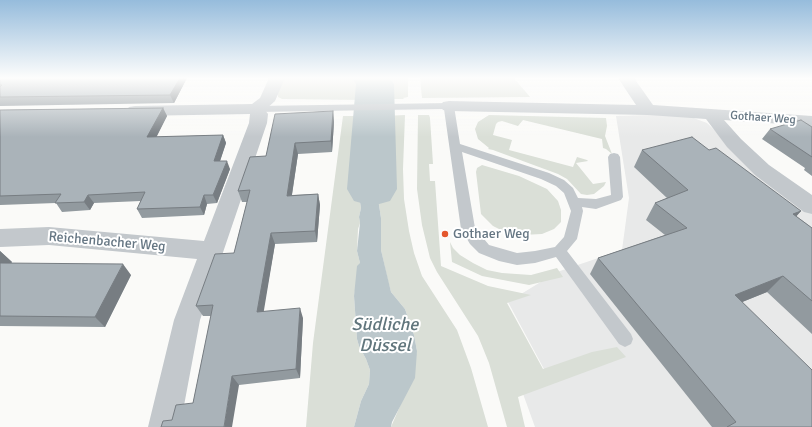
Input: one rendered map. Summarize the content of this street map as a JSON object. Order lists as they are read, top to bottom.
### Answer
{
  "streets": {
    "street": ["Gothaer Weg", "Reichenbacher Weg"]
  },
  "water": ["Südliche Düssel"],
  "places": ["Gothaer Weg"]
}
